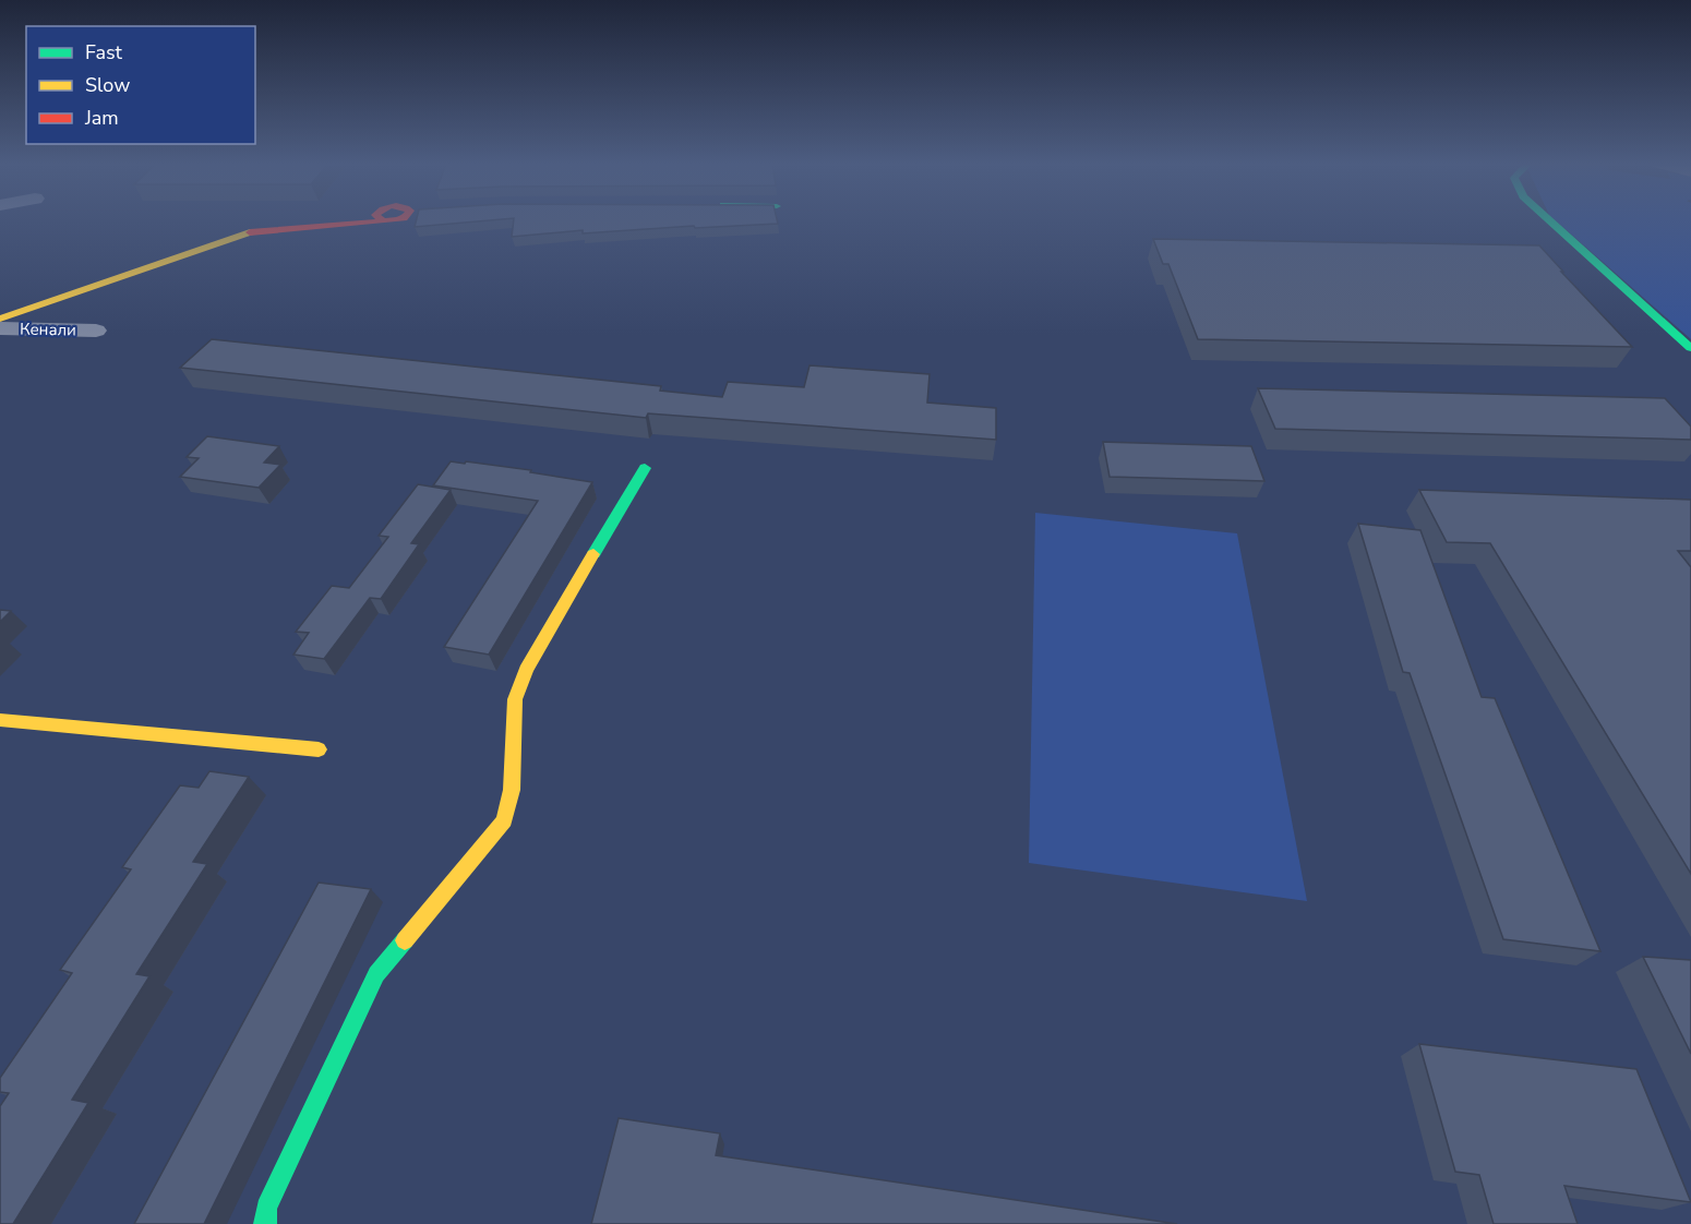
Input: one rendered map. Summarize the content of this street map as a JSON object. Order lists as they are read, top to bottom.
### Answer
{
  "streets": {
    "street": ["Кенали"]
  },
  "legend": ["Fast", "Slow", "Jam"]
}
